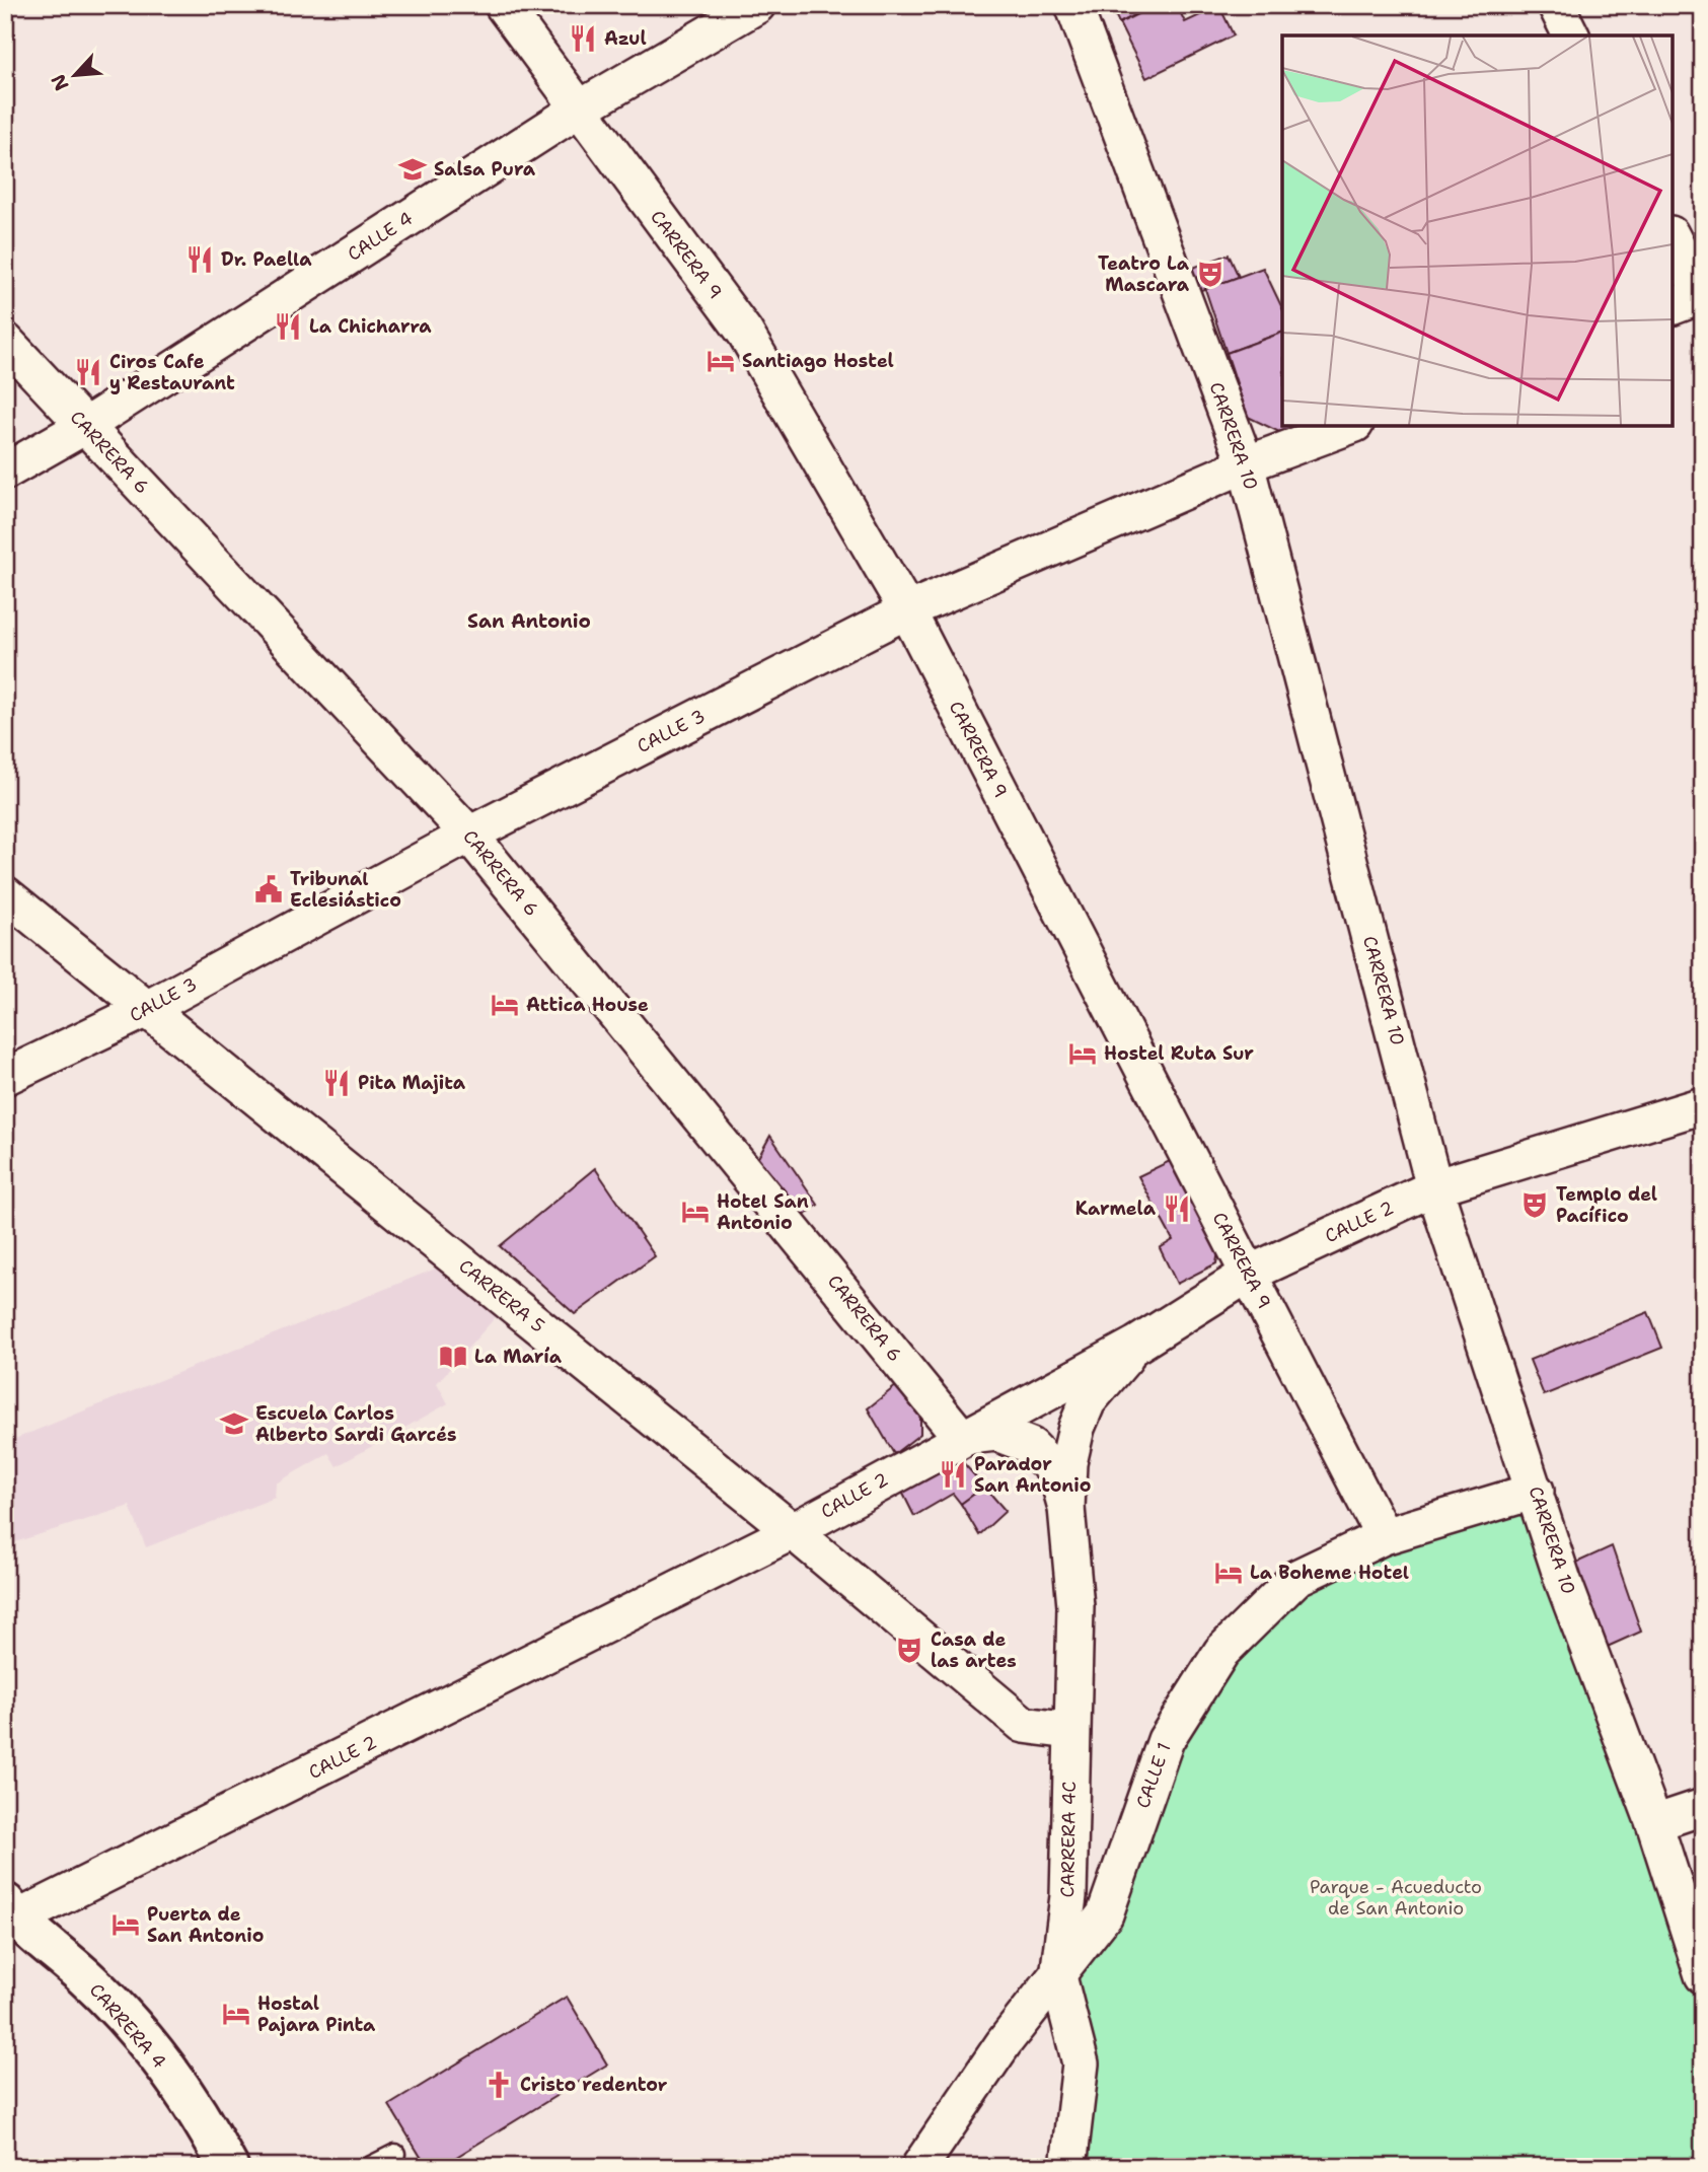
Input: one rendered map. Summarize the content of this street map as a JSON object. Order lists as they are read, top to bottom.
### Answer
{
  "streets": {
    "main road": ["CARRERA 4"],
    "street": [
      "CALLE 4",
      "CARRERA 9",
      "CARRERA 10",
      "CARRERA 6",
      "CALLE 3",
      "CALLE 2",
      "CARRERA 5",
      "CALLE 1",
      "CARRERA 4C"
    ]
  },
  "crossings": [
    ["CALLE 4", "CARRERA 9"],
    ["CALLE 4", "CARRERA 6"],
    ["CARRERA 9", "CALLE 3"],
    ["CARRERA 9", "CALLE 2"],
    ["CARRERA 9", "CALLE 1"],
    ["CARRERA 10", "CALLE 3"],
    ["CARRERA 10", "CALLE 2"],
    ["CARRERA 10", "CALLE 1"],
    ["CARRERA 6", "CALLE 3"],
    ["CARRERA 6", "CALLE 2"],
    ["CARRERA 6", "CARRERA 4C"],
    ["CALLE 3", "CARRERA 5"],
    ["CALLE 2", "CARRERA 5"],
    ["CALLE 2", "CARRERA 4C"],
    ["CALLE 2", "CARRERA 4"],
    ["CARRERA 5", "CARRERA 4C"],
    ["CALLE 1", "CARRERA 4C"]
  ],
  "districts": ["San Antonio"],
  "parks": ["Parque - Acueducto de San Antonio"],
  "places": {
    "restaurant": [
      "Azul",
      "Dr. Paella",
      "La Chicharra",
      "Ciros Cafe y Restaurant",
      "Pita Majita",
      "Karmela",
      "Parador San Antonio"
    ],
    "school or university": ["Salsa Pura", "Escuela Carlos Alberto Sardi Garcés"],
    "theatre": ["Teatro La Mascara", "Templo del Pacífico", "Casa de las artes"],
    "hotel": [
      "Santiago Hostel",
      "Attica House",
      "Hostel Ruta Sur",
      "Hotel San Antonio",
      "La Boheme Hotel",
      "Puerta de San Antonio",
      "Hostal Pajara Pinta"
    ],
    "public building": ["Tribunal Eclesiástico"],
    "library": ["La María"],
    "church": ["Cristo redentor"]
  },
  "north": "bottom left"
}
